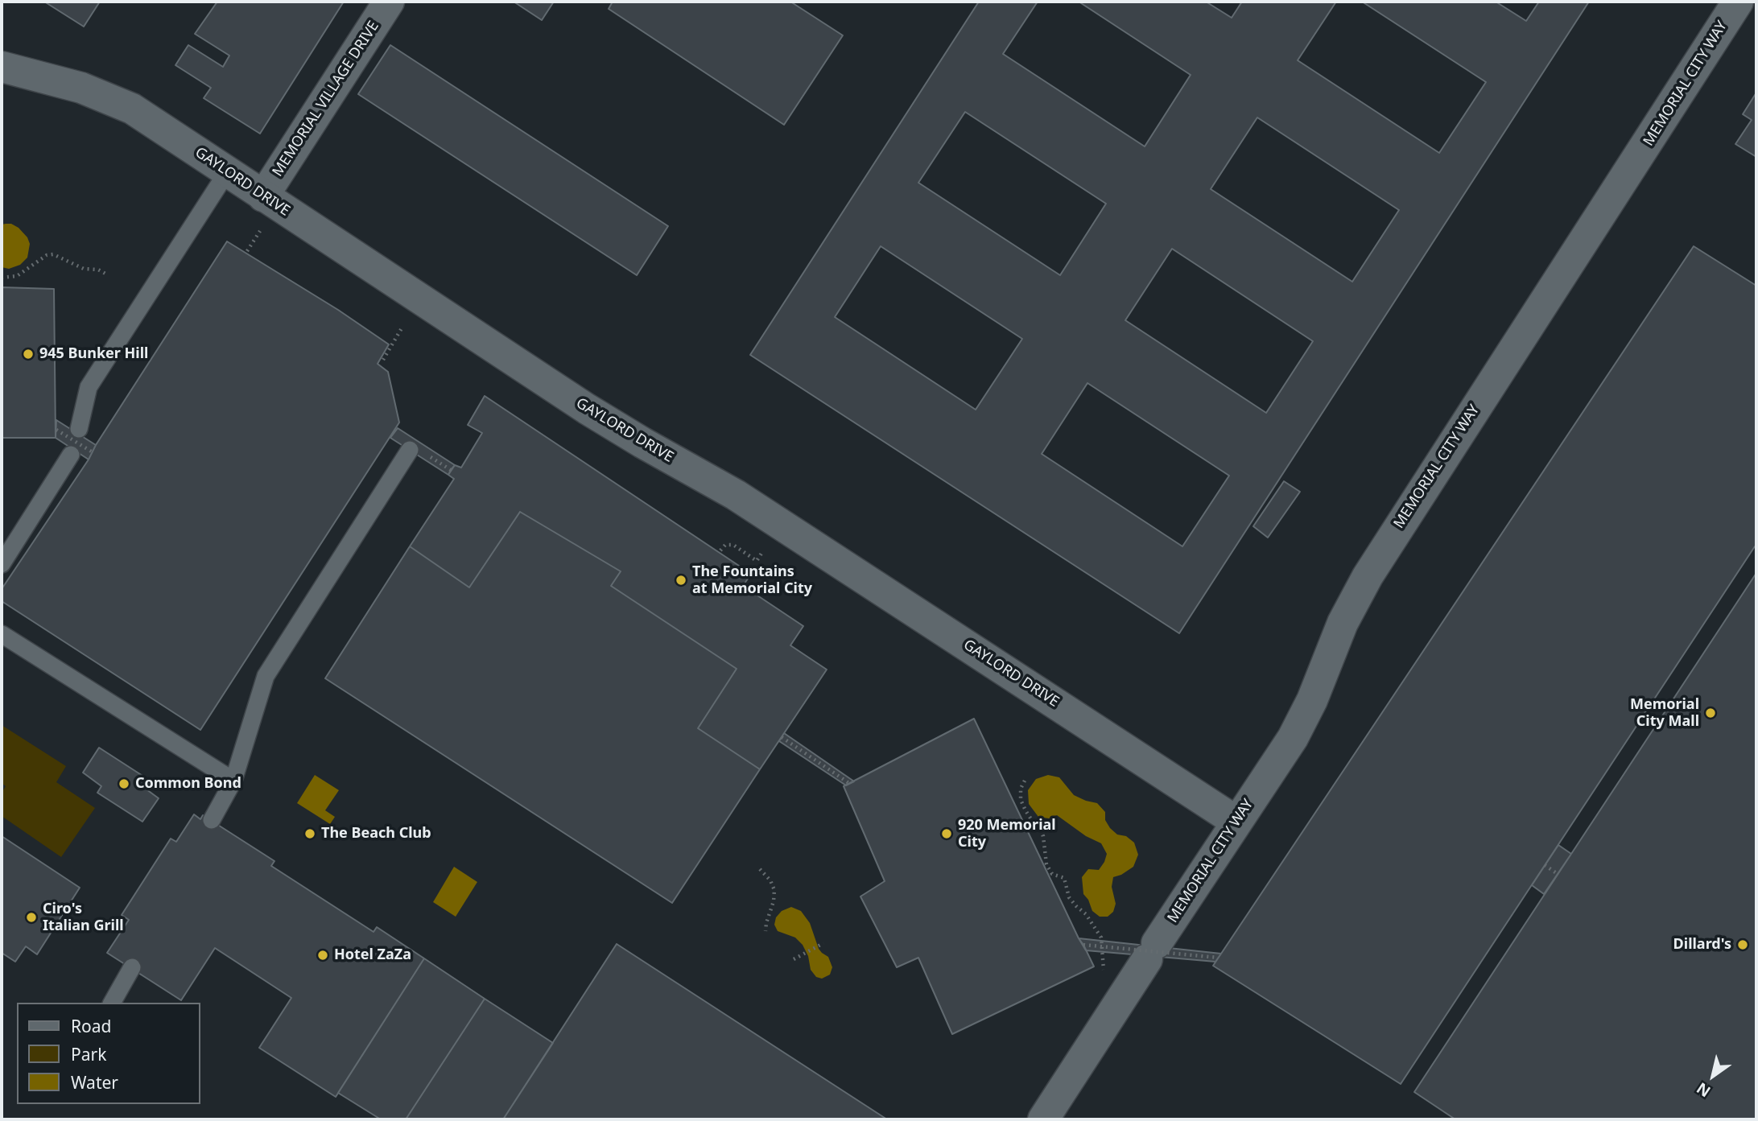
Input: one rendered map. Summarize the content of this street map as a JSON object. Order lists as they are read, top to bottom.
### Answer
{
  "streets": {
    "street": ["MEMORIAL CITY WAY", "MEMORIAL VILLAGE DRIVE", "GAYLORD DRIVE"]
  },
  "crossings": [
    ["MEMORIAL CITY WAY", "GAYLORD DRIVE"],
    ["MEMORIAL VILLAGE DRIVE", "GAYLORD DRIVE"]
  ],
  "places": [
    "945 Bunker Hill",
    "The Fountains at Memorial City",
    "Memorial City Mall",
    "Common Bond",
    "The Beach Club",
    "920 Memorial City",
    "Ciro's Italian Grill",
    "Dillard's",
    "Hotel ZaZa"
  ],
  "legend": ["Road", "Park", "Water"],
  "north": "bottom left"
}
